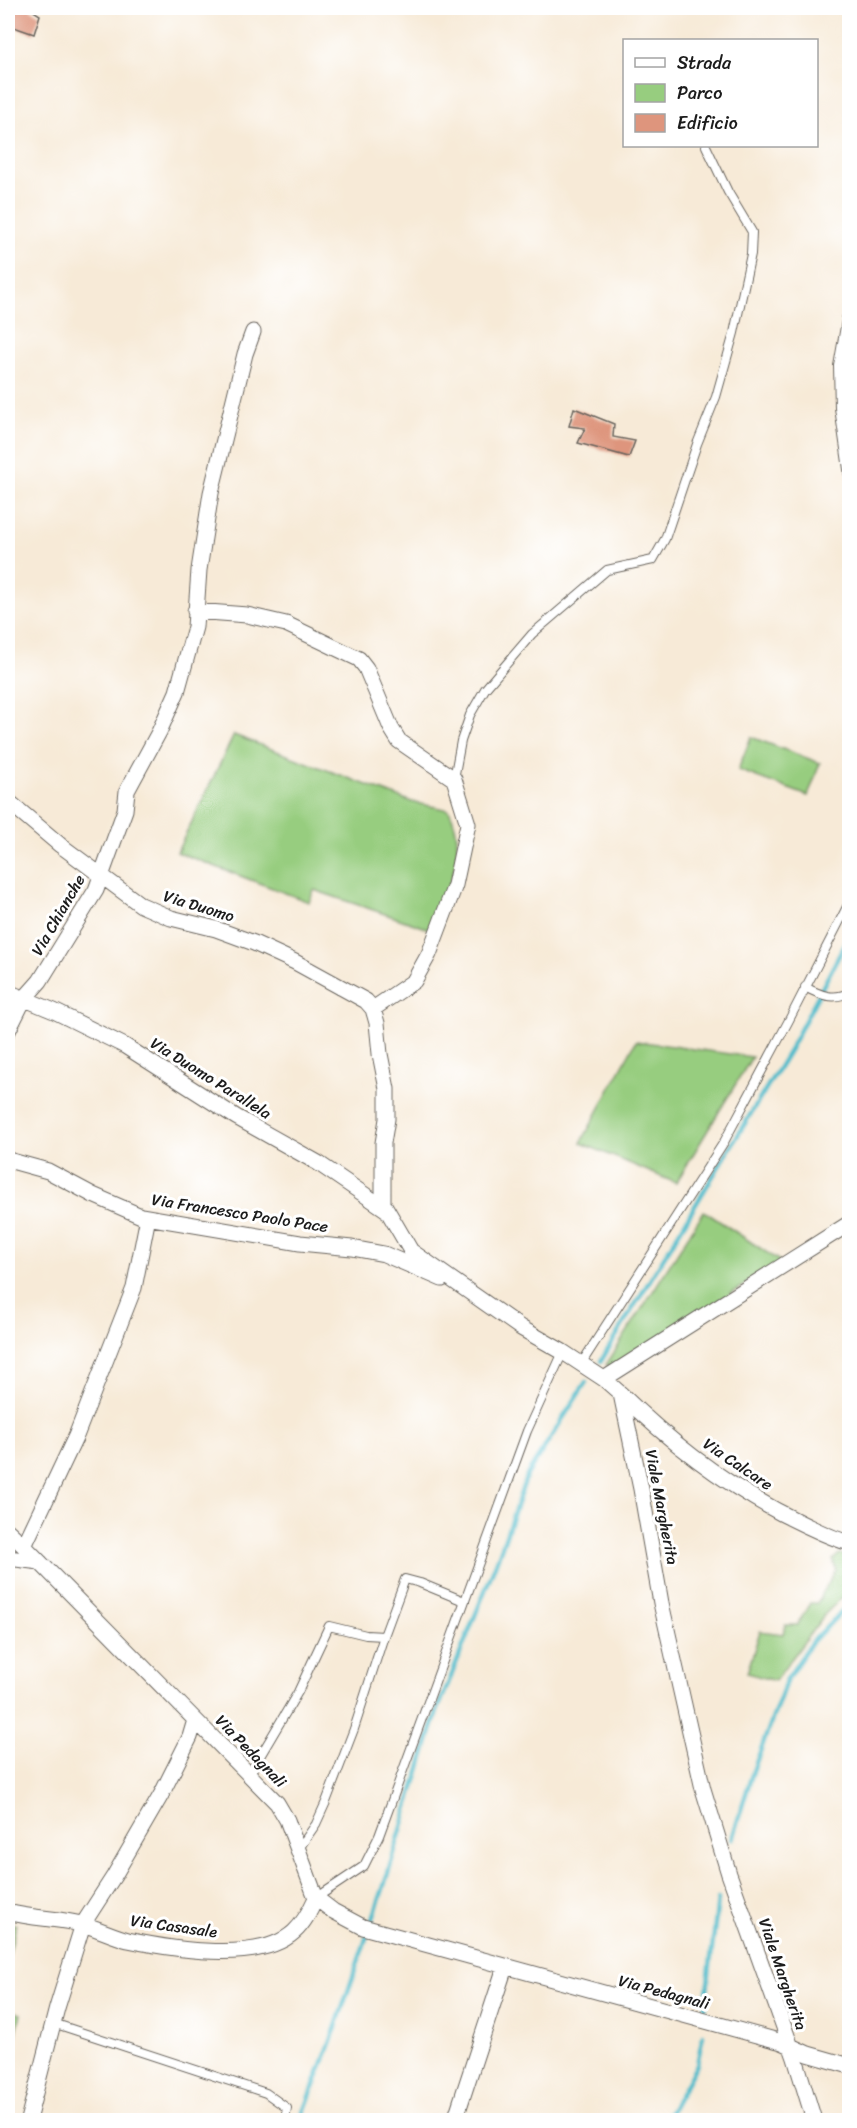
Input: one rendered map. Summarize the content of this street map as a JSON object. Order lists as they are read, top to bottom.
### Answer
{
  "streets": {
    "street": [
      "Via Duomo",
      "Via Chianche",
      "Via Duomo Parallela",
      "Via Francesco Paolo Pace",
      "Via Calcare",
      "Viale Margherita",
      "Via Pedagnali",
      "Via Casasale"
    ]
  },
  "crossings": [
    ["Via Duomo", "Via Chianche"],
    ["Via Chianche", "Via Duomo Parallela"],
    ["Via Calcare", "Viale Margherita"],
    ["Viale Margherita", "Via Pedagnali"],
    ["Via Pedagnali", "Via Casasale"]
  ],
  "legend": ["Strada", "Parco", "Edificio"]
}
